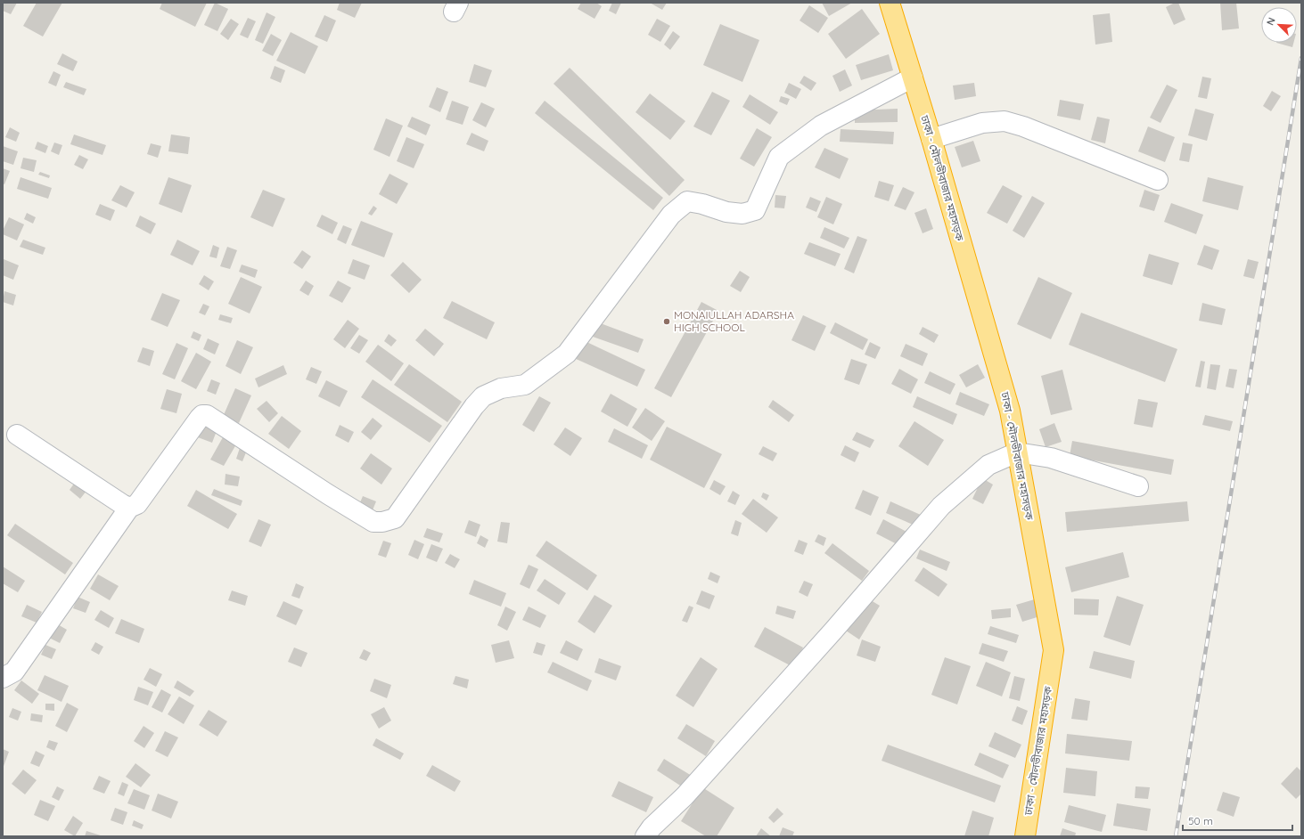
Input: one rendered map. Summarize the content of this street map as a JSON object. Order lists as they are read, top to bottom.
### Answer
{
  "streets": {
    "highway": ["ঢাকা - মৌলভীবাজার মহাসড়ক"]
  },
  "places": ["MONAIULLAH ADARSHA HIGH SCHOOL"],
  "scale_bar": "50 m",
  "north": "top left"
}
